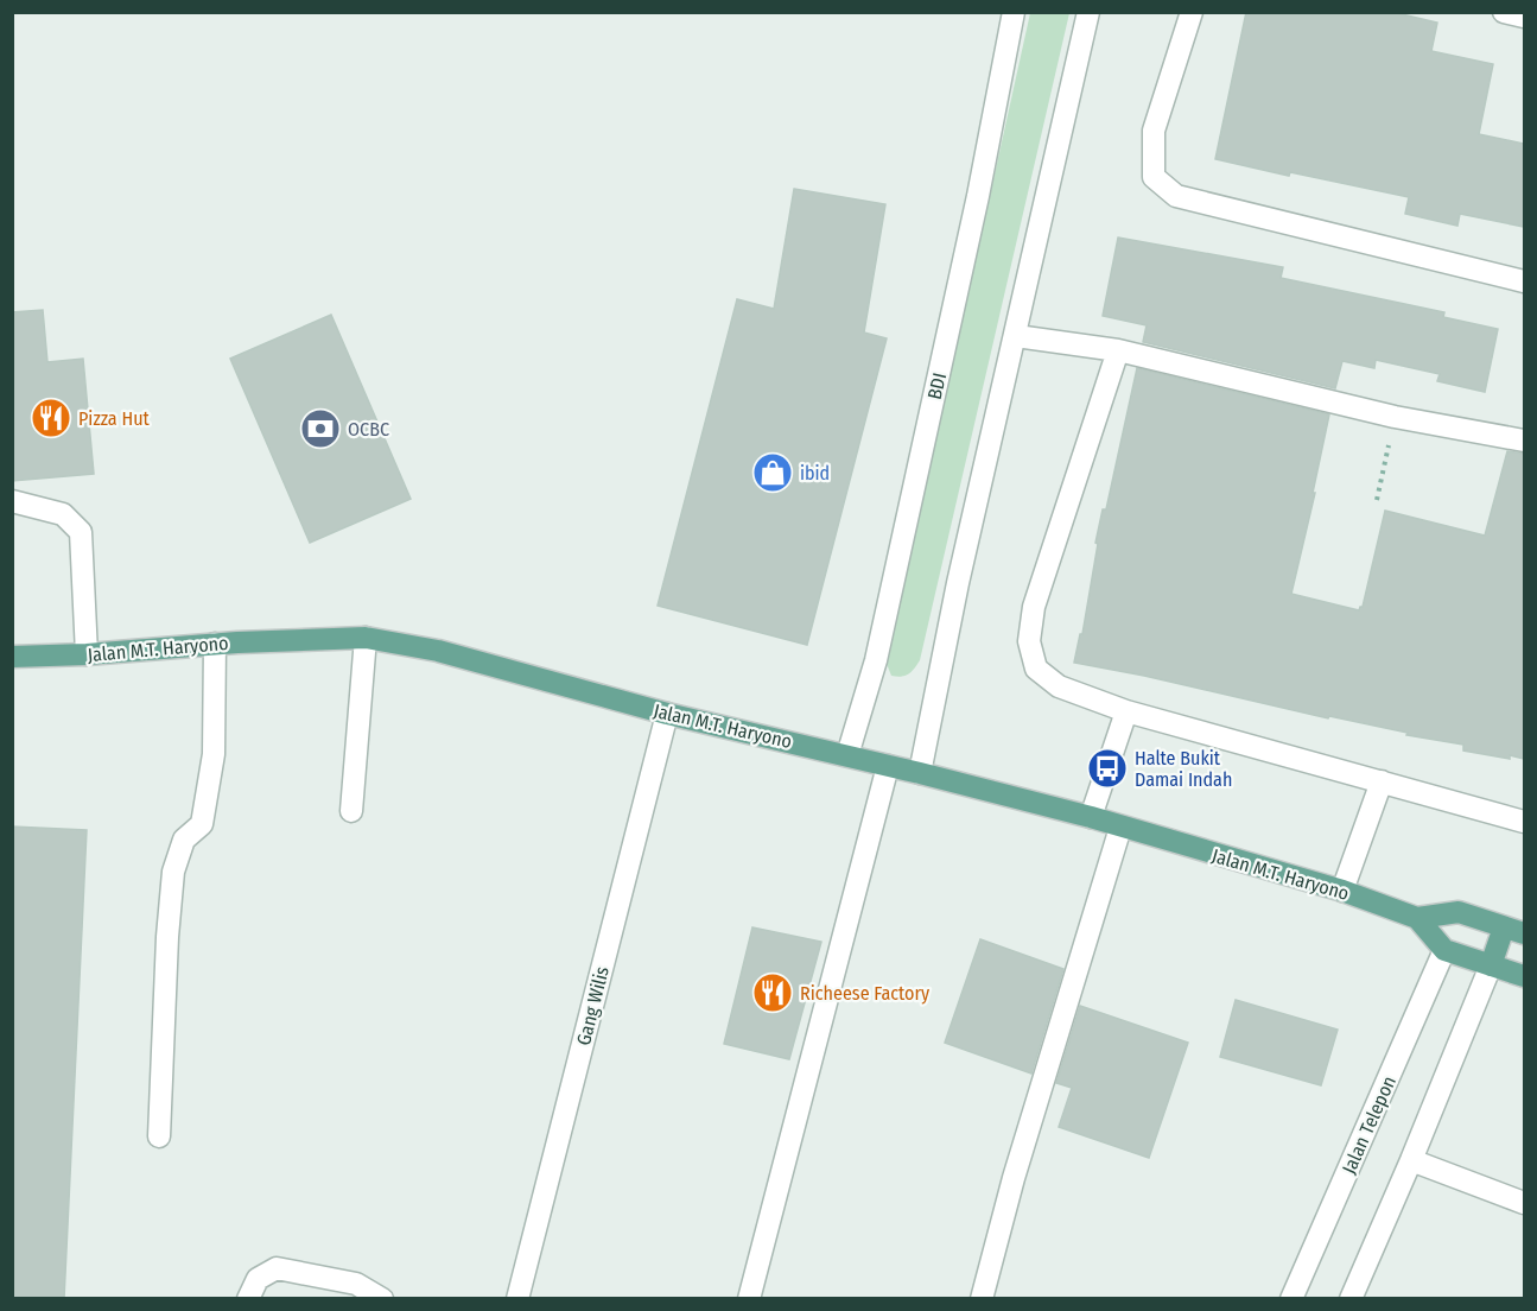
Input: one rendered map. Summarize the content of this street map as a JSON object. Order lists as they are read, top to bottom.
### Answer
{
  "streets": {
    "main road": ["Jalan M.T. Haryono"],
    "street": ["BDI", "Gang Wilis", "Jalan Telepon"]
  },
  "crossings": [
    ["BDI", "Jalan M.T. Haryono"],
    ["Jalan M.T. Haryono", "Gang Wilis"],
    ["Jalan M.T. Haryono", "Jalan Telepon"]
  ],
  "places": {
    "restaurant": ["Pizza Hut", "Richeese Factory"],
    "bank": ["OCBC"],
    "shop": ["ibid"],
    "bus stop": ["Halte Bukit Damai Indah"]
  }
}
